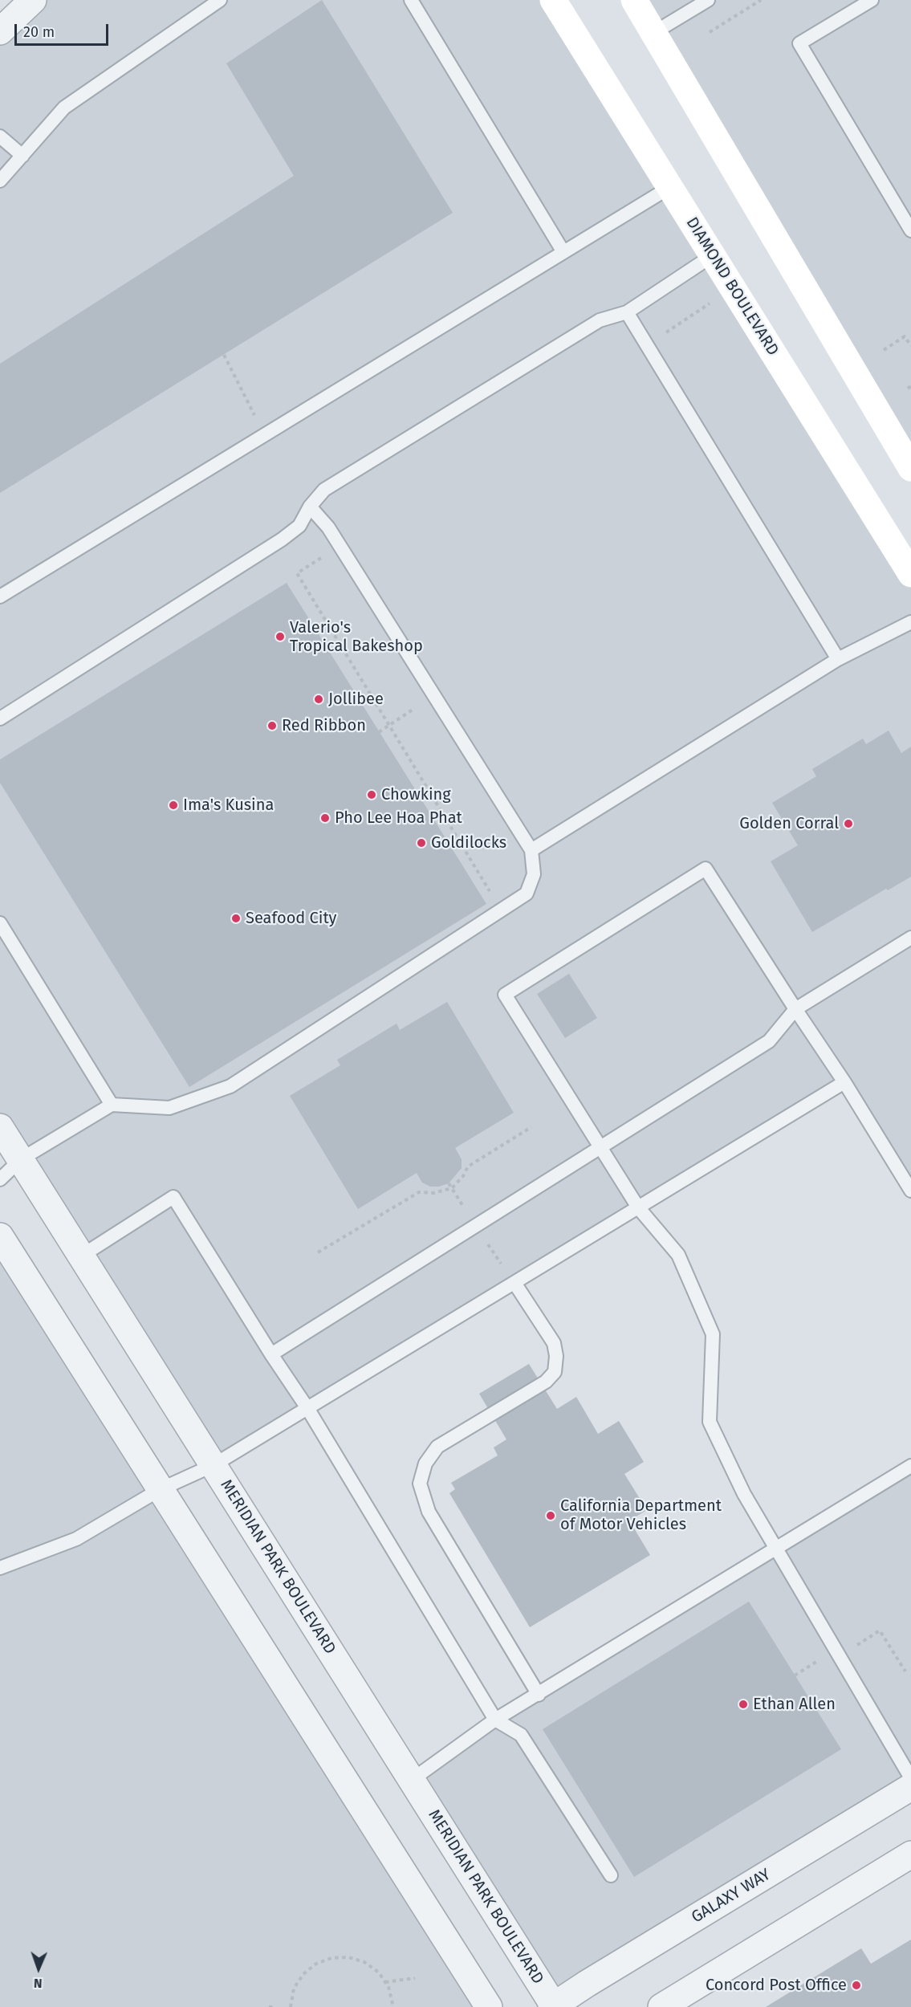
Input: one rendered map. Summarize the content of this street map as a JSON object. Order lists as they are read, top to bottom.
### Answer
{
  "streets": {
    "main road": ["DIAMOND BOULEVARD"],
    "street": ["MERIDIAN PARK BOULEVARD", "GALAXY WAY"]
  },
  "crossings": [
    ["MERIDIAN PARK BOULEVARD", "GALAXY WAY"]
  ],
  "places": [
    "Valerio's Tropical Bakeshop",
    "Jollibee",
    "Red Ribbon",
    "Chowking",
    "Ima's Kusina",
    "Pho Lee Hoa Phat",
    "Golden Corral",
    "Goldilocks",
    "Seafood City",
    "California Department of Motor Vehicles",
    "Ethan Allen",
    "Concord Post Office"
  ],
  "scale_bar": "20 m",
  "north": "bottom"
}
